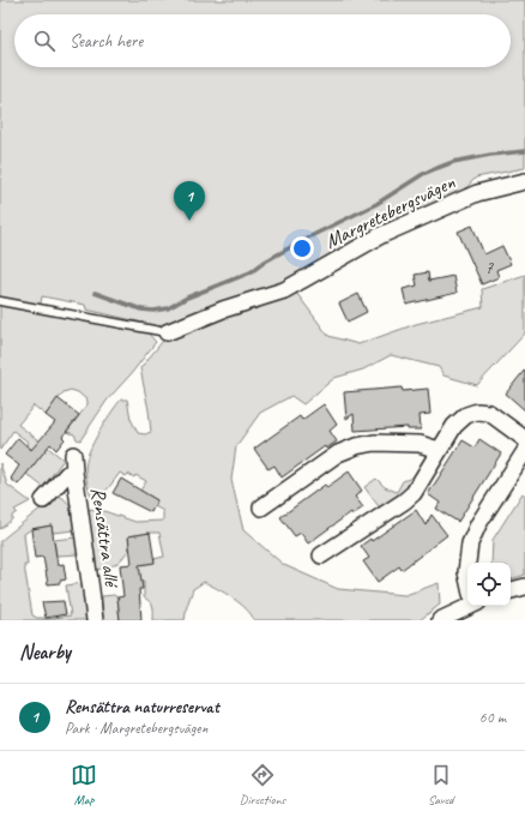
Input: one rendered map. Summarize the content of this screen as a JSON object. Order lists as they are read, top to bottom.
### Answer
{
  "streets": {
    "street": ["Margretebergsvägen", "Rensättra allé"]
  },
  "house_numbers": ["7"],
  "page": {
    "search": "Search here",
    "pins": "1",
    "heading": "Nearby",
    "list": [
      {
        "mark": "1",
        "name": "Rensättra naturreservat",
        "note": "Park · Margretebergsvägen",
        "value": "60 m"
      }
    ],
    "nav": ["Map", "Directions", "Saved"]
  }
}
